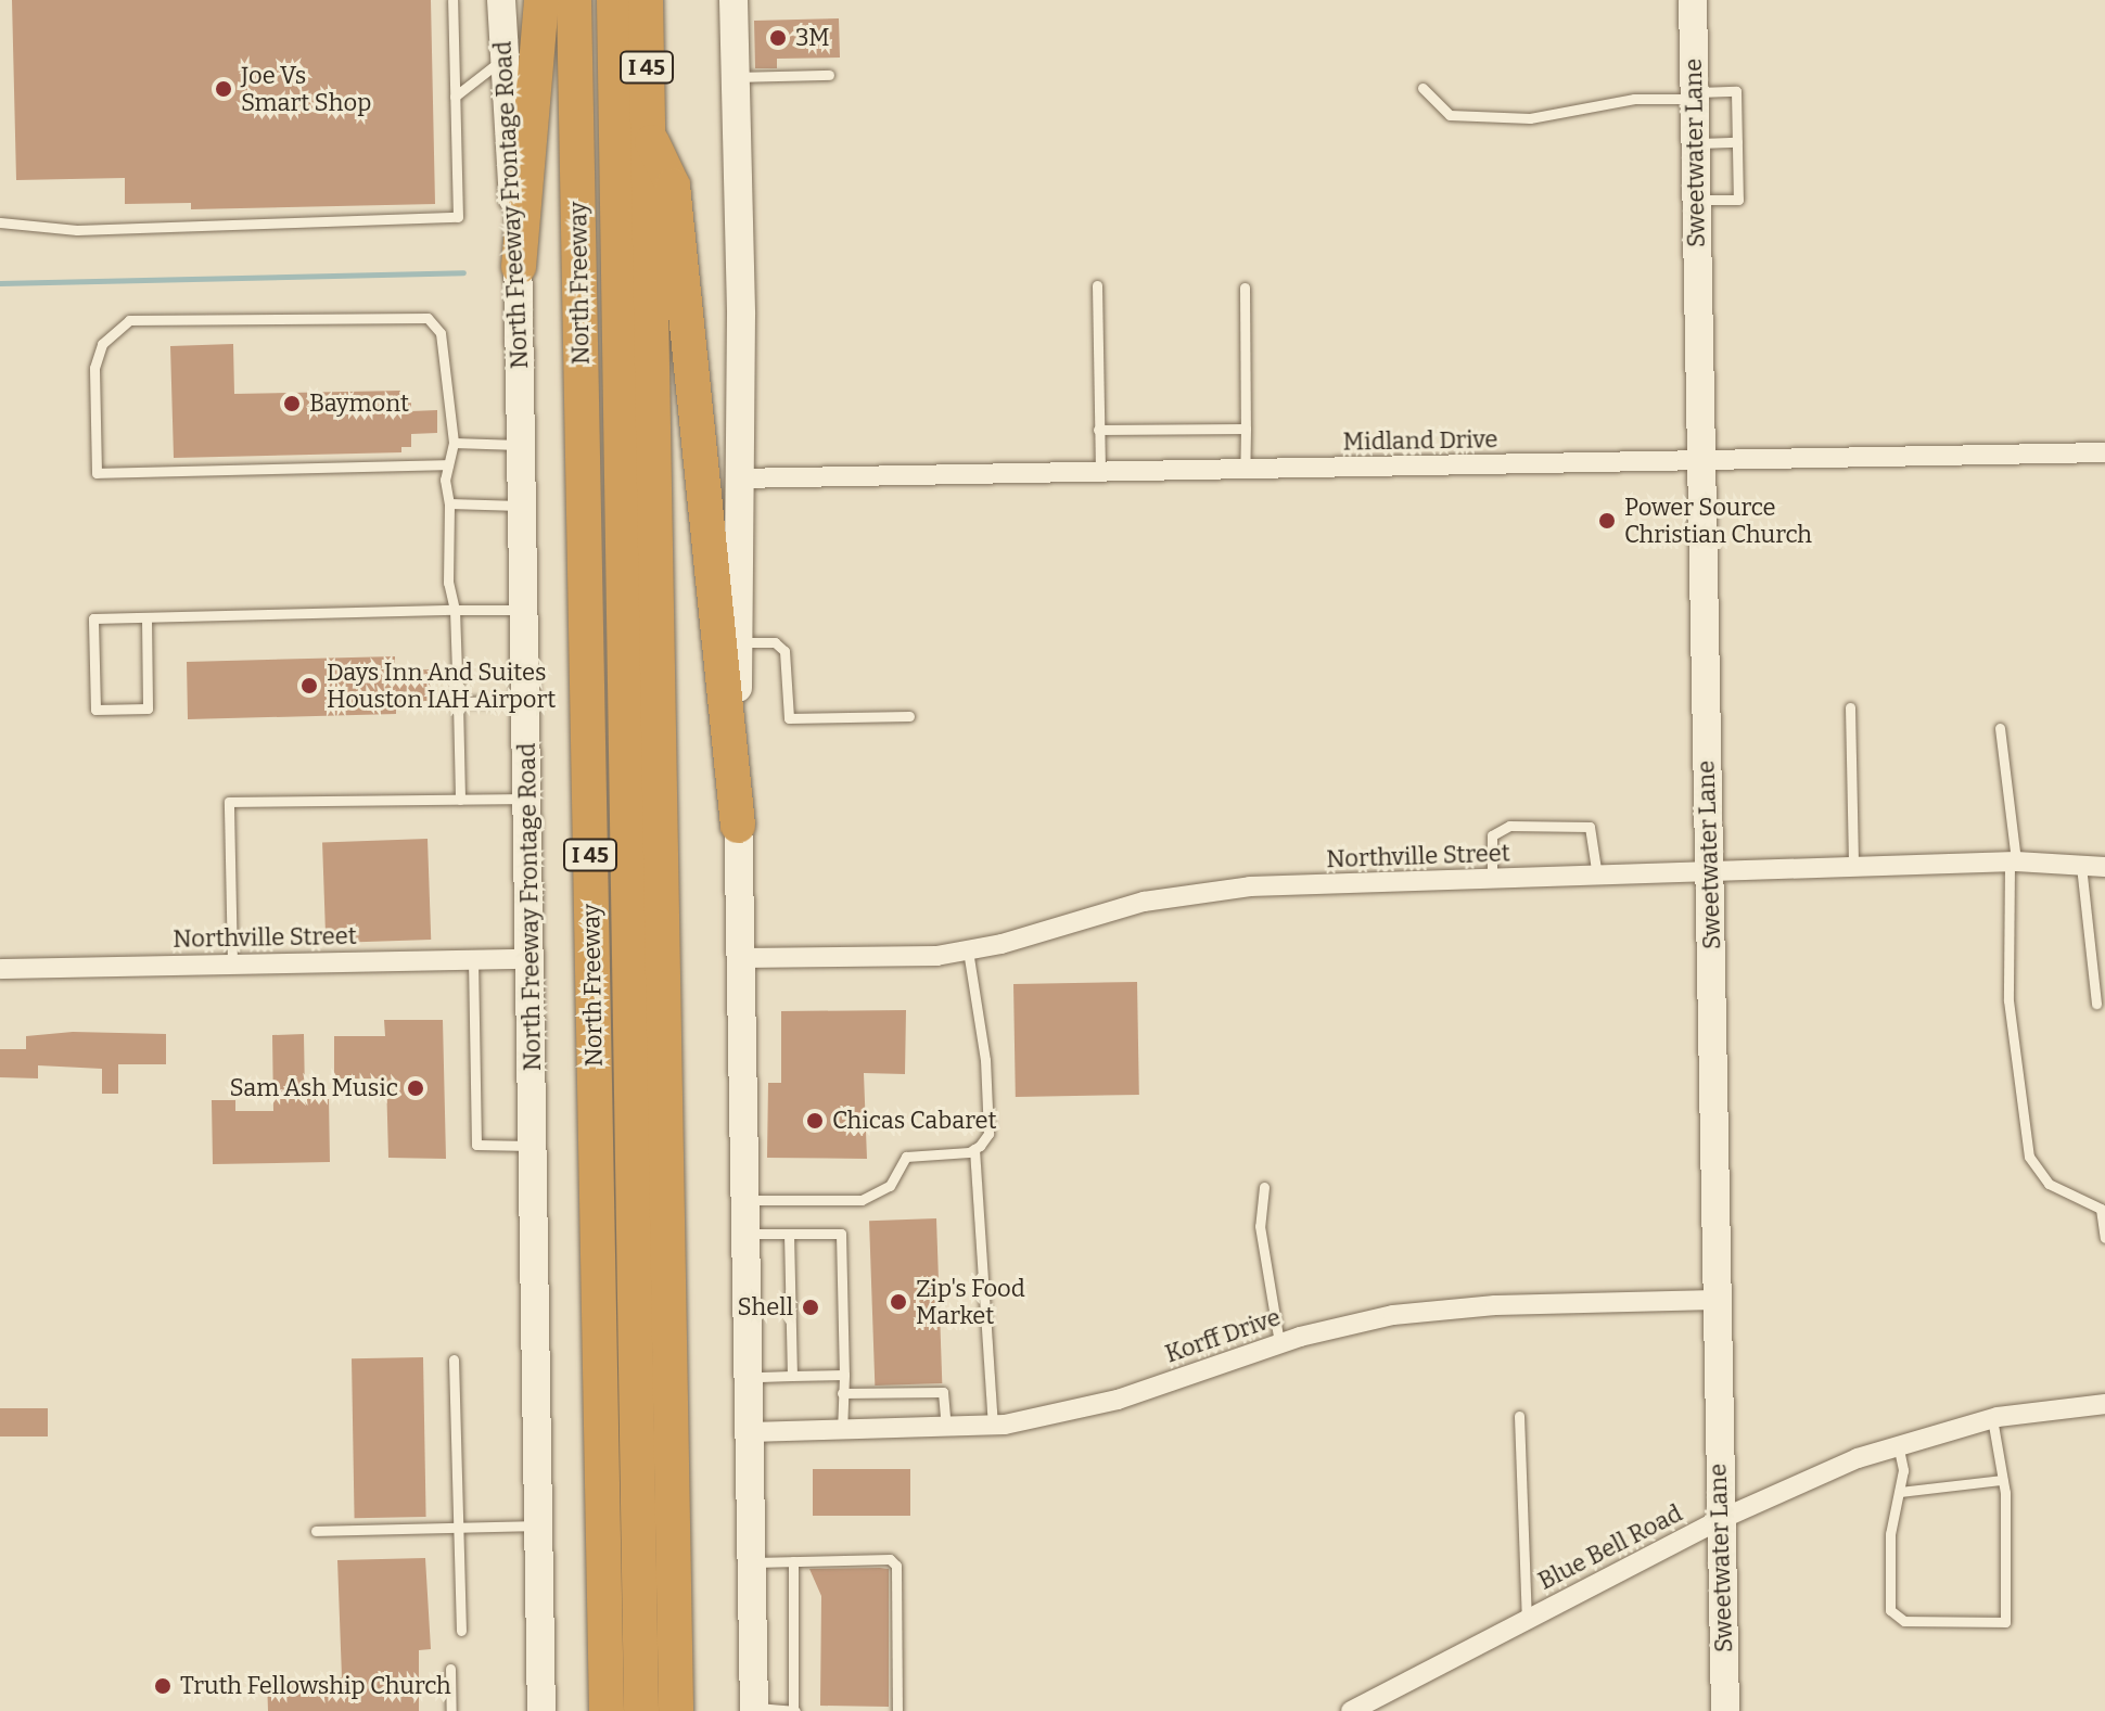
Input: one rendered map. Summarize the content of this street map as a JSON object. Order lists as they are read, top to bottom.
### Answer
{
  "streets": {
    "highway": ["I 45", "North Freeway"],
    "main road": ["Sweetwater Lane", "North Freeway Frontage Road"],
    "street": [
      "Midland Drive",
      "Northville Street",
      "Korff Drive",
      "Blue Bell Road"
    ]
  },
  "crossings": [
    ["Sweetwater Lane", "Midland Drive"],
    ["Sweetwater Lane", "Northville Street"],
    ["Sweetwater Lane", "Korff Drive"],
    ["Sweetwater Lane", "Blue Bell Road"],
    ["North Freeway Frontage Road", "Northville Street"]
  ],
  "places": [
    "3M",
    "Joe Vs Smart Shop",
    "Baymont",
    "Power Source Christian Church",
    "Days Inn And Suites Houston IAH Airport",
    "Sam Ash Music",
    "Chicas Cabaret",
    "Zip's Food Market",
    "Shell",
    "Truth Fellowship Church"
  ]
}
